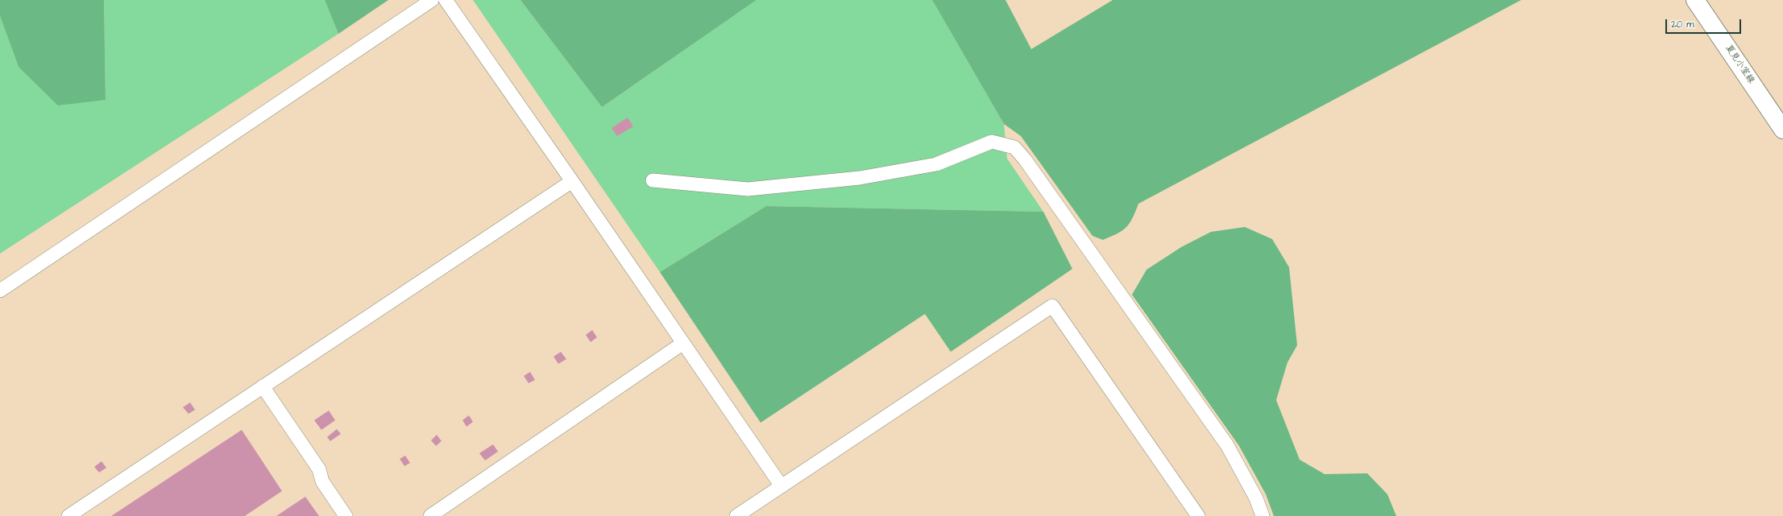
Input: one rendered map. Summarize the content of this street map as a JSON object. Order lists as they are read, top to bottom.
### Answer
{
  "streets": {
    "main road": ["夏見小室線"]
  },
  "scale_bar": "20 m"
}
